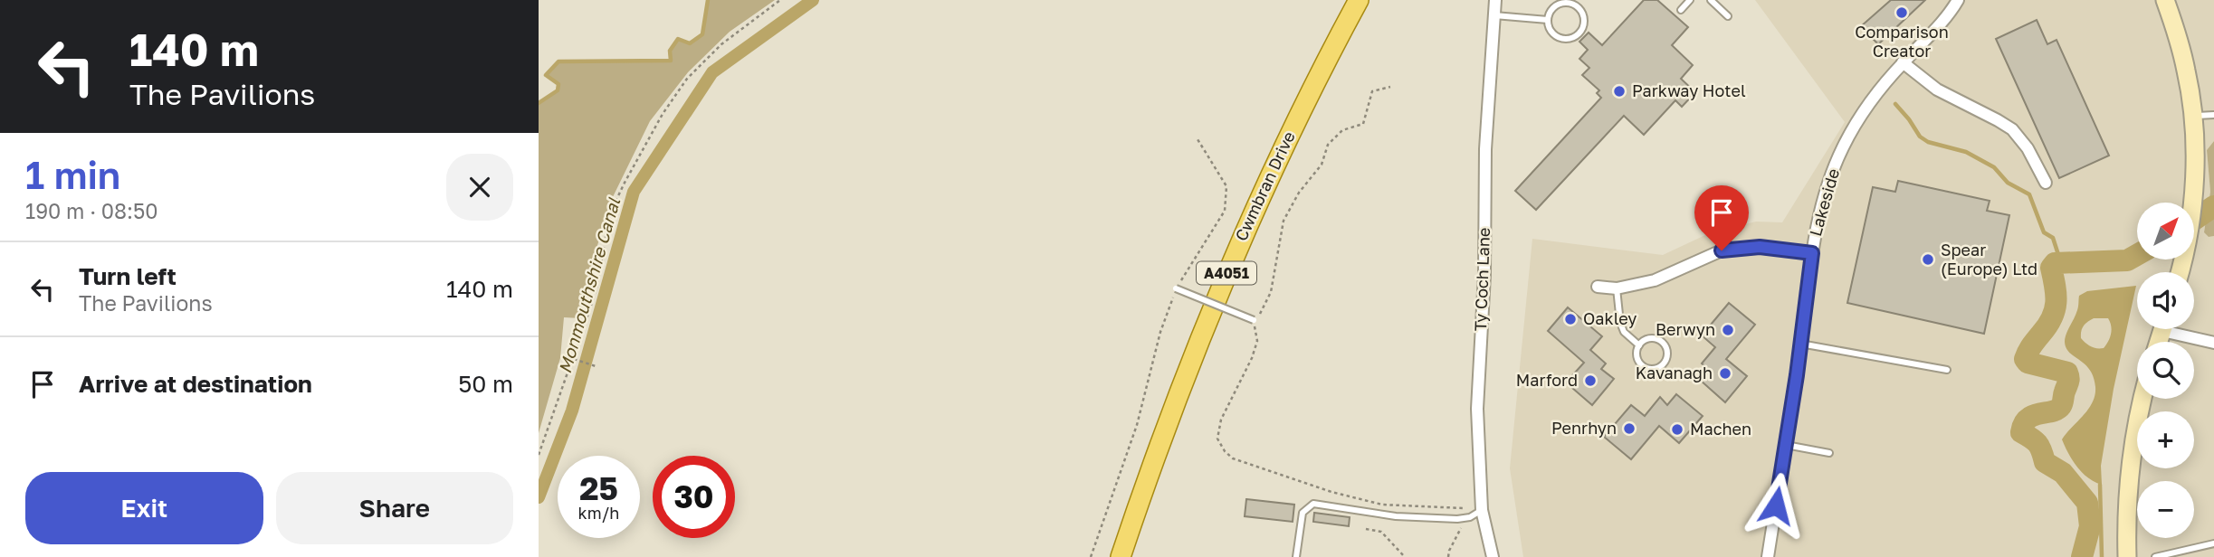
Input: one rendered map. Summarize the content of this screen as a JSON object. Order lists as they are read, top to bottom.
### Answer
{
  "streets": {
    "main road": ["Cwmbran Drive", "A4051"],
    "street": ["Lakeside", "Ty Coch Lane"]
  },
  "water": ["Monmouthshire Canal"],
  "places": [
    "Comparison Creator",
    "Parkway Hotel",
    "Spear (Europe) Ltd",
    "Oakley",
    "Berwyn",
    "Kavanagh",
    "Marford",
    "Penrhyn",
    "Machen"
  ],
  "north": "top right",
  "page": {
    "turn": ["140 m", "The Pavilions"],
    "heading": ["1 min", "190 m · 08:50"],
    "map_buttons": ["+", "−"],
    "list": [
      {
        "name": "Turn left",
        "note": "The Pavilions",
        "value": "140 m"
      },
      {
        "name": "Arrive at destination",
        "value": "50 m"
      }
    ],
    "speed": "25 km/h",
    "limit": "30",
    "buttons": ["Exit", "Share"]
  }
}
